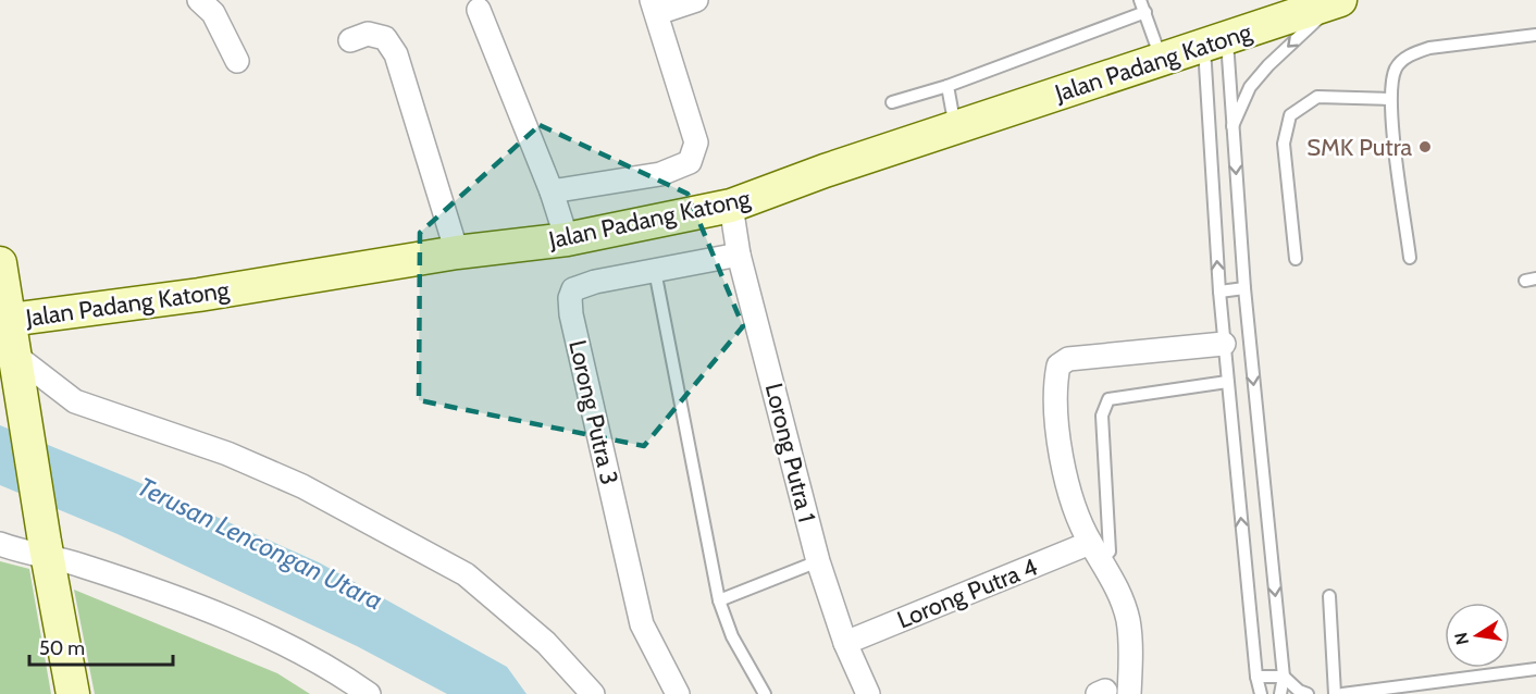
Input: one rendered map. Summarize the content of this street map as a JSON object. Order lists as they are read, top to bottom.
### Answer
{
  "streets": {
    "street": [
      "Jalan Padang Katong",
      "Lorong Putra 3",
      "Lorong Putra 1",
      "Lorong Putra 4"
    ]
  },
  "crossings": [
    ["Jalan Padang Katong", "Lorong Putra 1"],
    ["Lorong Putra 3", "Lorong Putra 1"],
    ["Lorong Putra 1", "Lorong Putra 4"]
  ],
  "water": ["Terusan Lencongan Utara"],
  "places": ["SMK Putra"],
  "scale_bar": "50 m",
  "north": "left"
}
